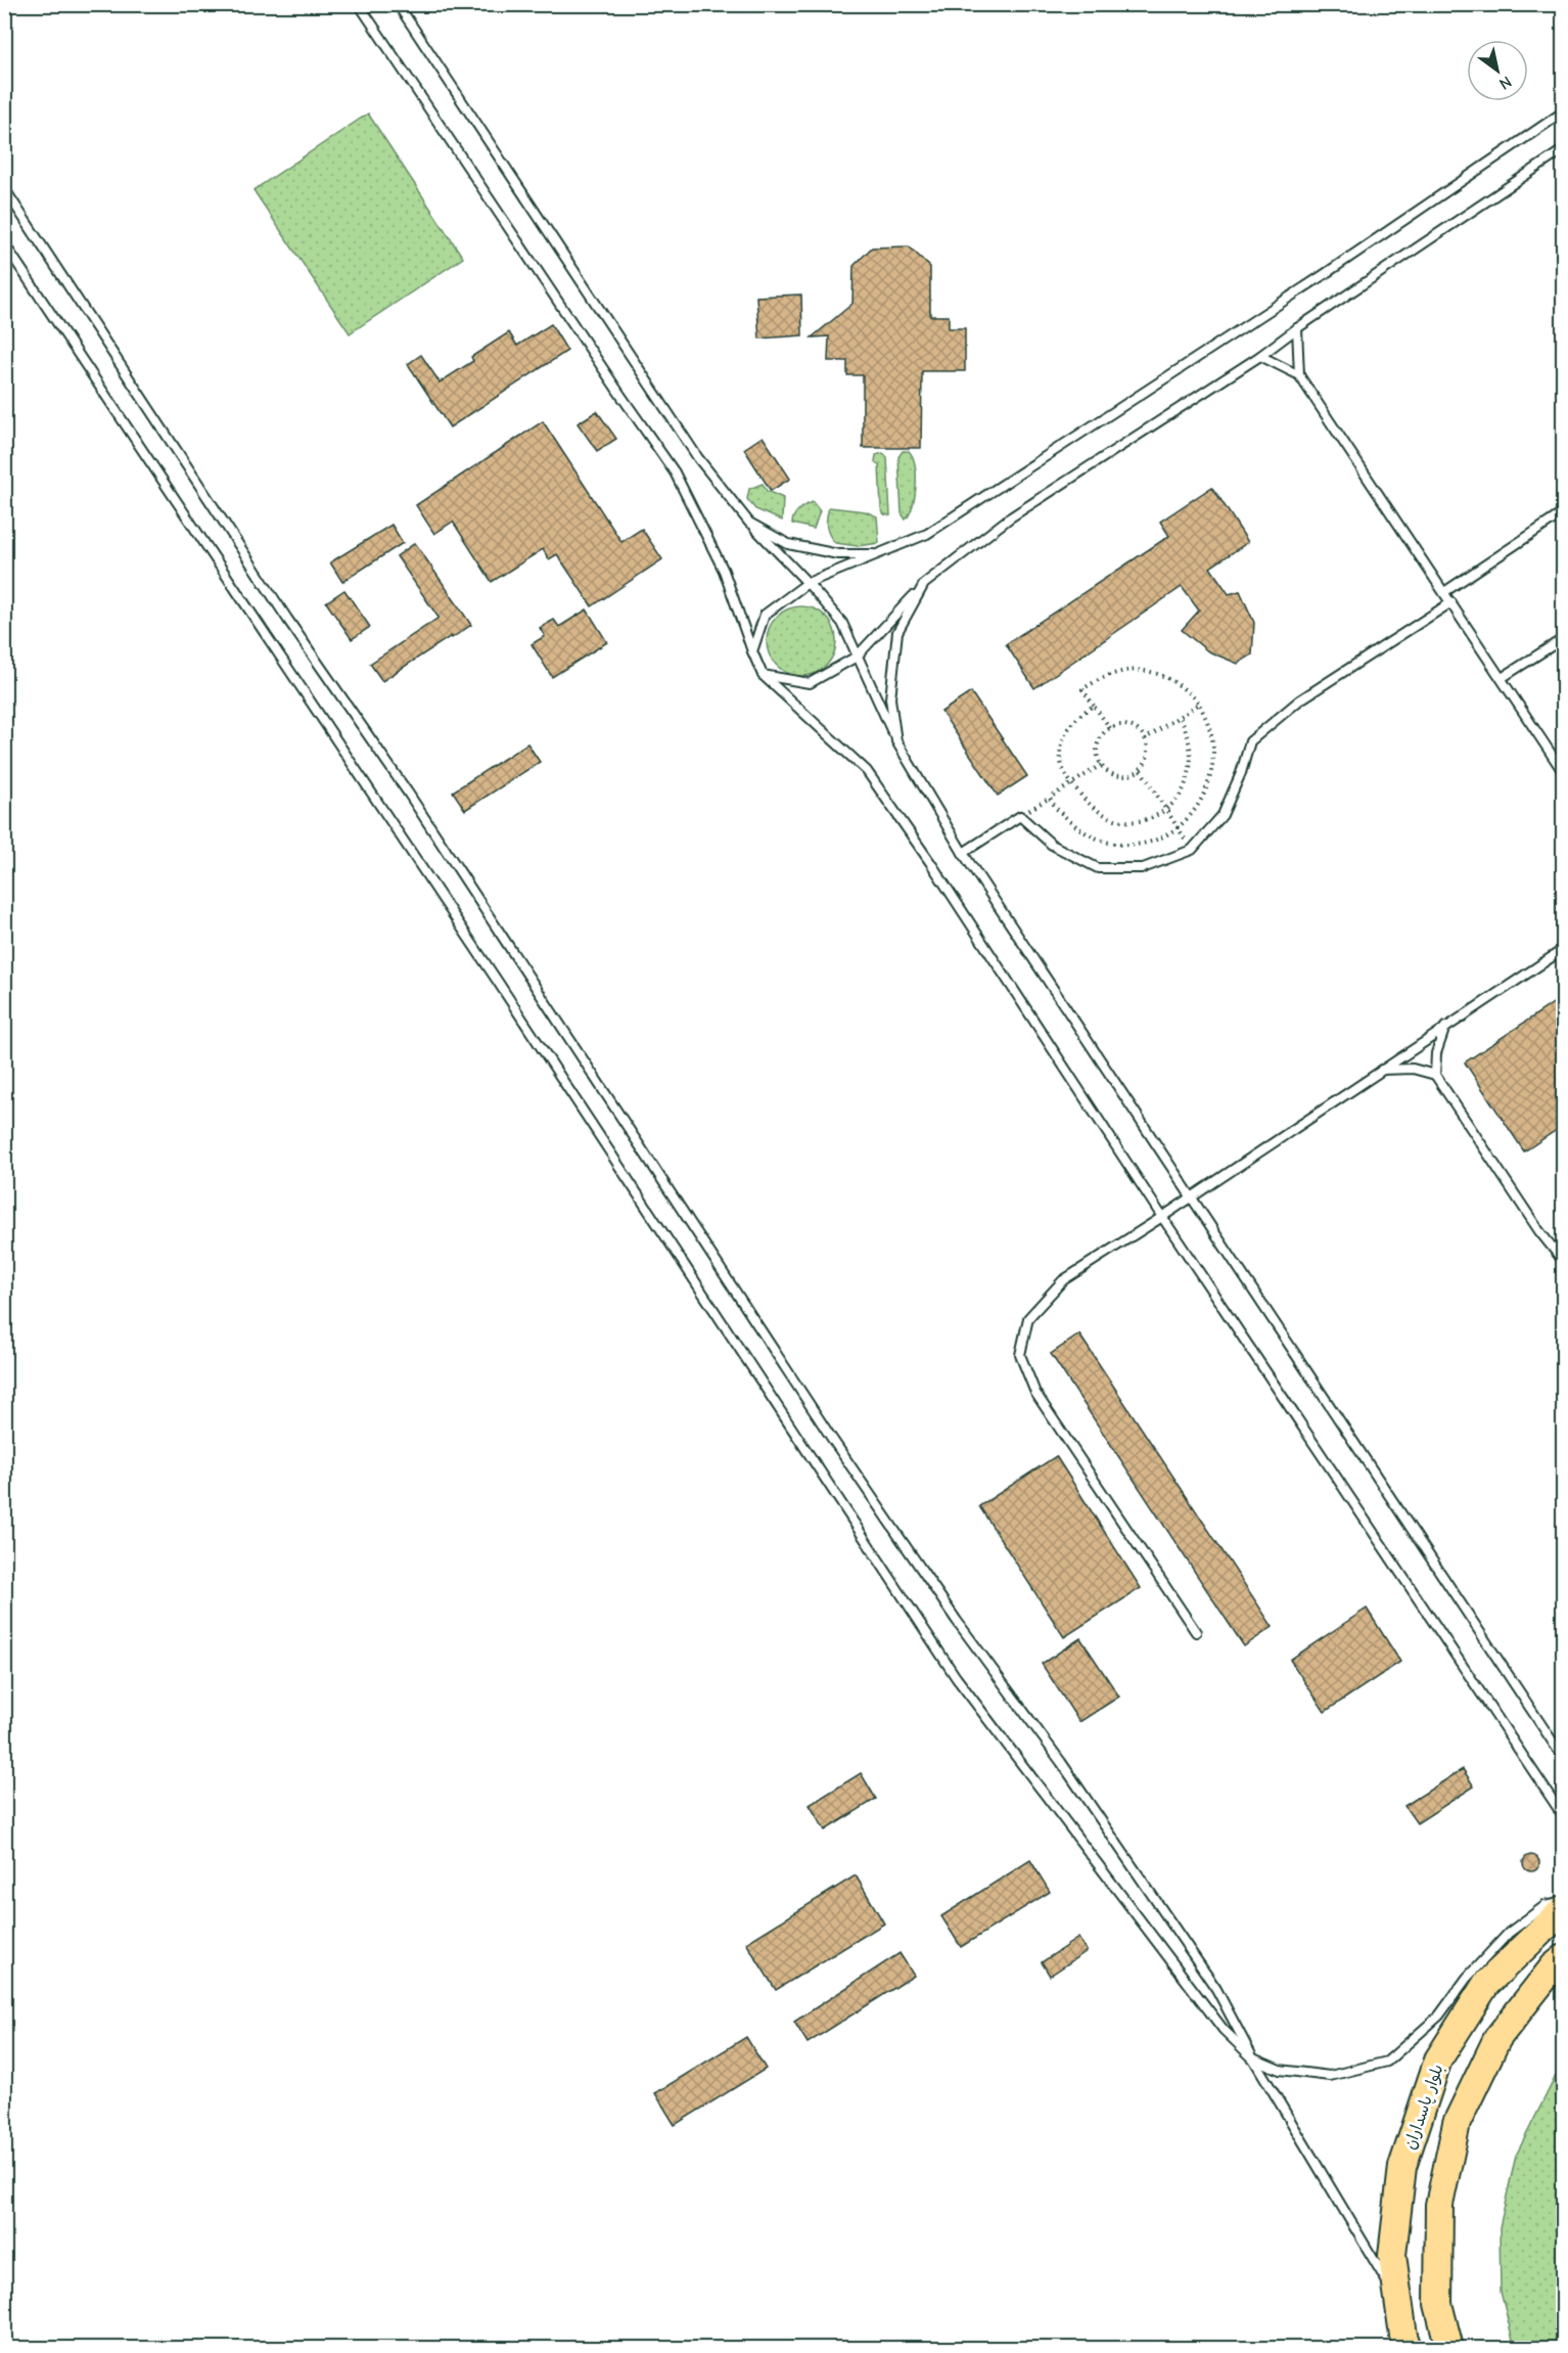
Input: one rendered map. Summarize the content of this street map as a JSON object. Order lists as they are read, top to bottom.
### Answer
{
  "streets": {
    "highway": ["بلوار پاسداران"]
  },
  "north": "bottom right"
}
